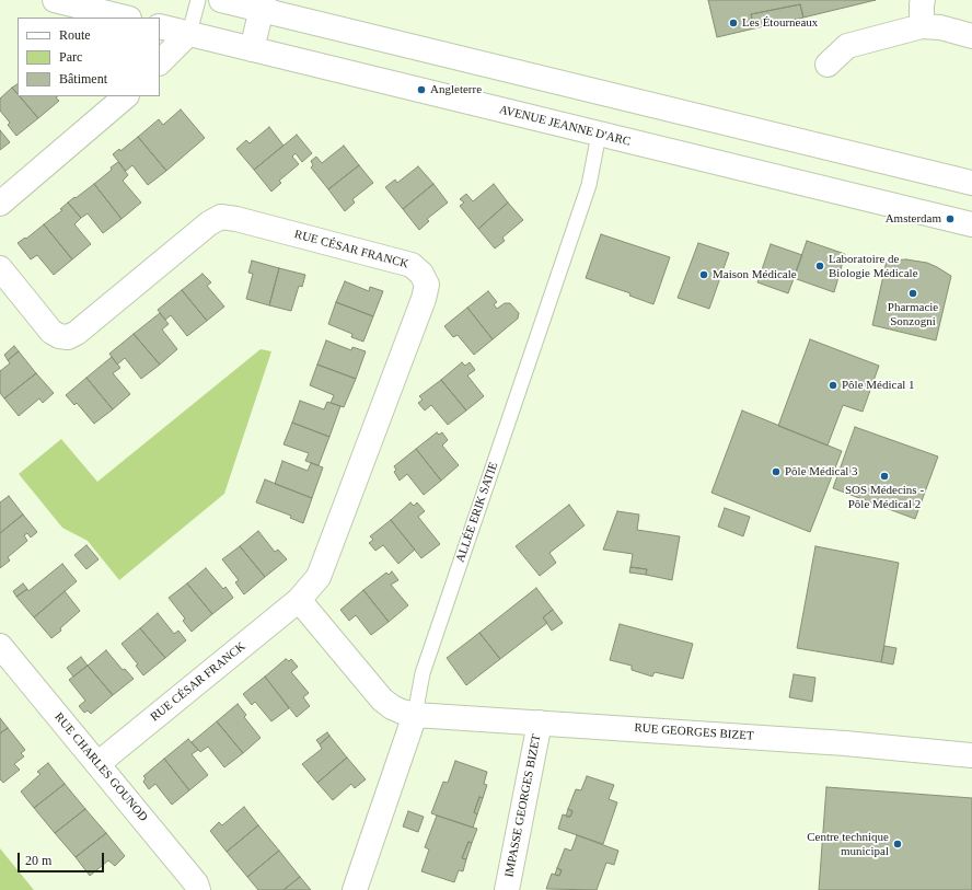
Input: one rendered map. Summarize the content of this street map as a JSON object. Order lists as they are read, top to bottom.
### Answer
{
  "streets": {
    "street": [
      "AVENUE JEANNE D'ARC",
      "RUE CÉSAR FRANCK",
      "ALLÉE ERIK SATIE",
      "RUE GEORGES BIZET",
      "RUE CHARLES GOUNOD",
      "IMPASSE GEORGES BIZET"
    ]
  },
  "crossings": [
    ["AVENUE JEANNE D'ARC", "ALLÉE ERIK SATIE"],
    ["RUE CÉSAR FRANCK", "RUE CHARLES GOUNOD"],
    ["ALLÉE ERIK SATIE", "RUE GEORGES BIZET"],
    ["RUE GEORGES BIZET", "IMPASSE GEORGES BIZET"]
  ],
  "places": [
    "Les Étourneaux",
    "Angleterre",
    "Amsterdam",
    "Laboratoire de Biologie Médicale",
    "Maison Médicale",
    "Pharmacie Sonzogni",
    "Pôle Médical 1",
    "Pôle Médical 3",
    "SOS Médecins - Pôle Médical 2",
    "Centre technique municipal"
  ],
  "legend": ["Route", "Parc", "Bâtiment"],
  "scale_bar": "20 m"
}
